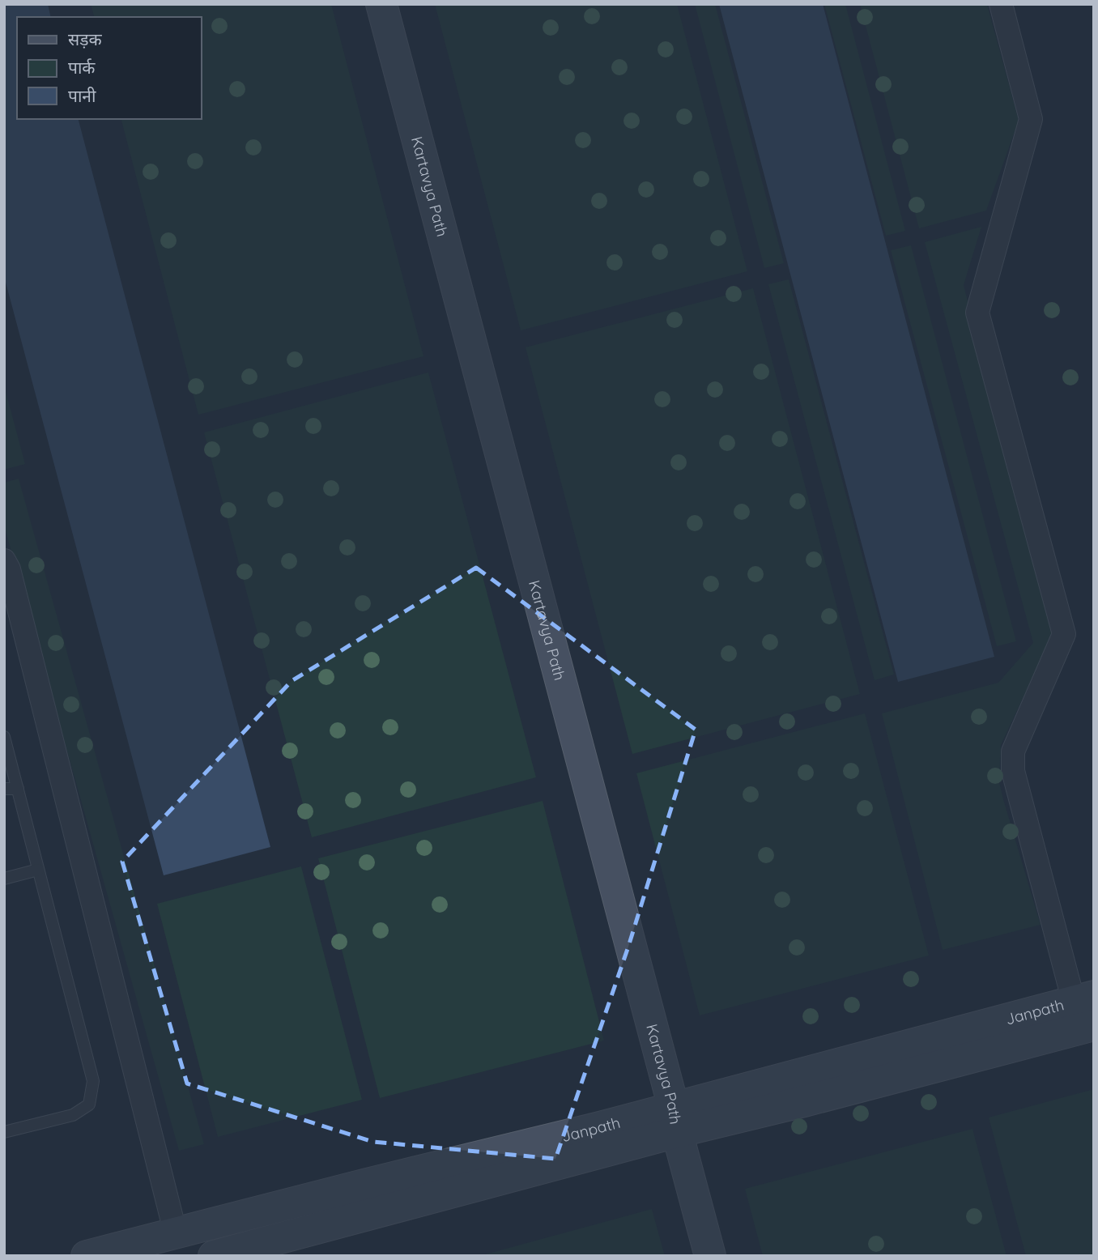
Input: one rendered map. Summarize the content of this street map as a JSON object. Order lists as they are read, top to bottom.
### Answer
{
  "streets": {
    "main road": ["Kartavya Path", "Janpath"]
  },
  "crossings": [
    ["Kartavya Path", "Janpath"]
  ],
  "legend": ["सड़क", "पार्क", "पानी"]
}
